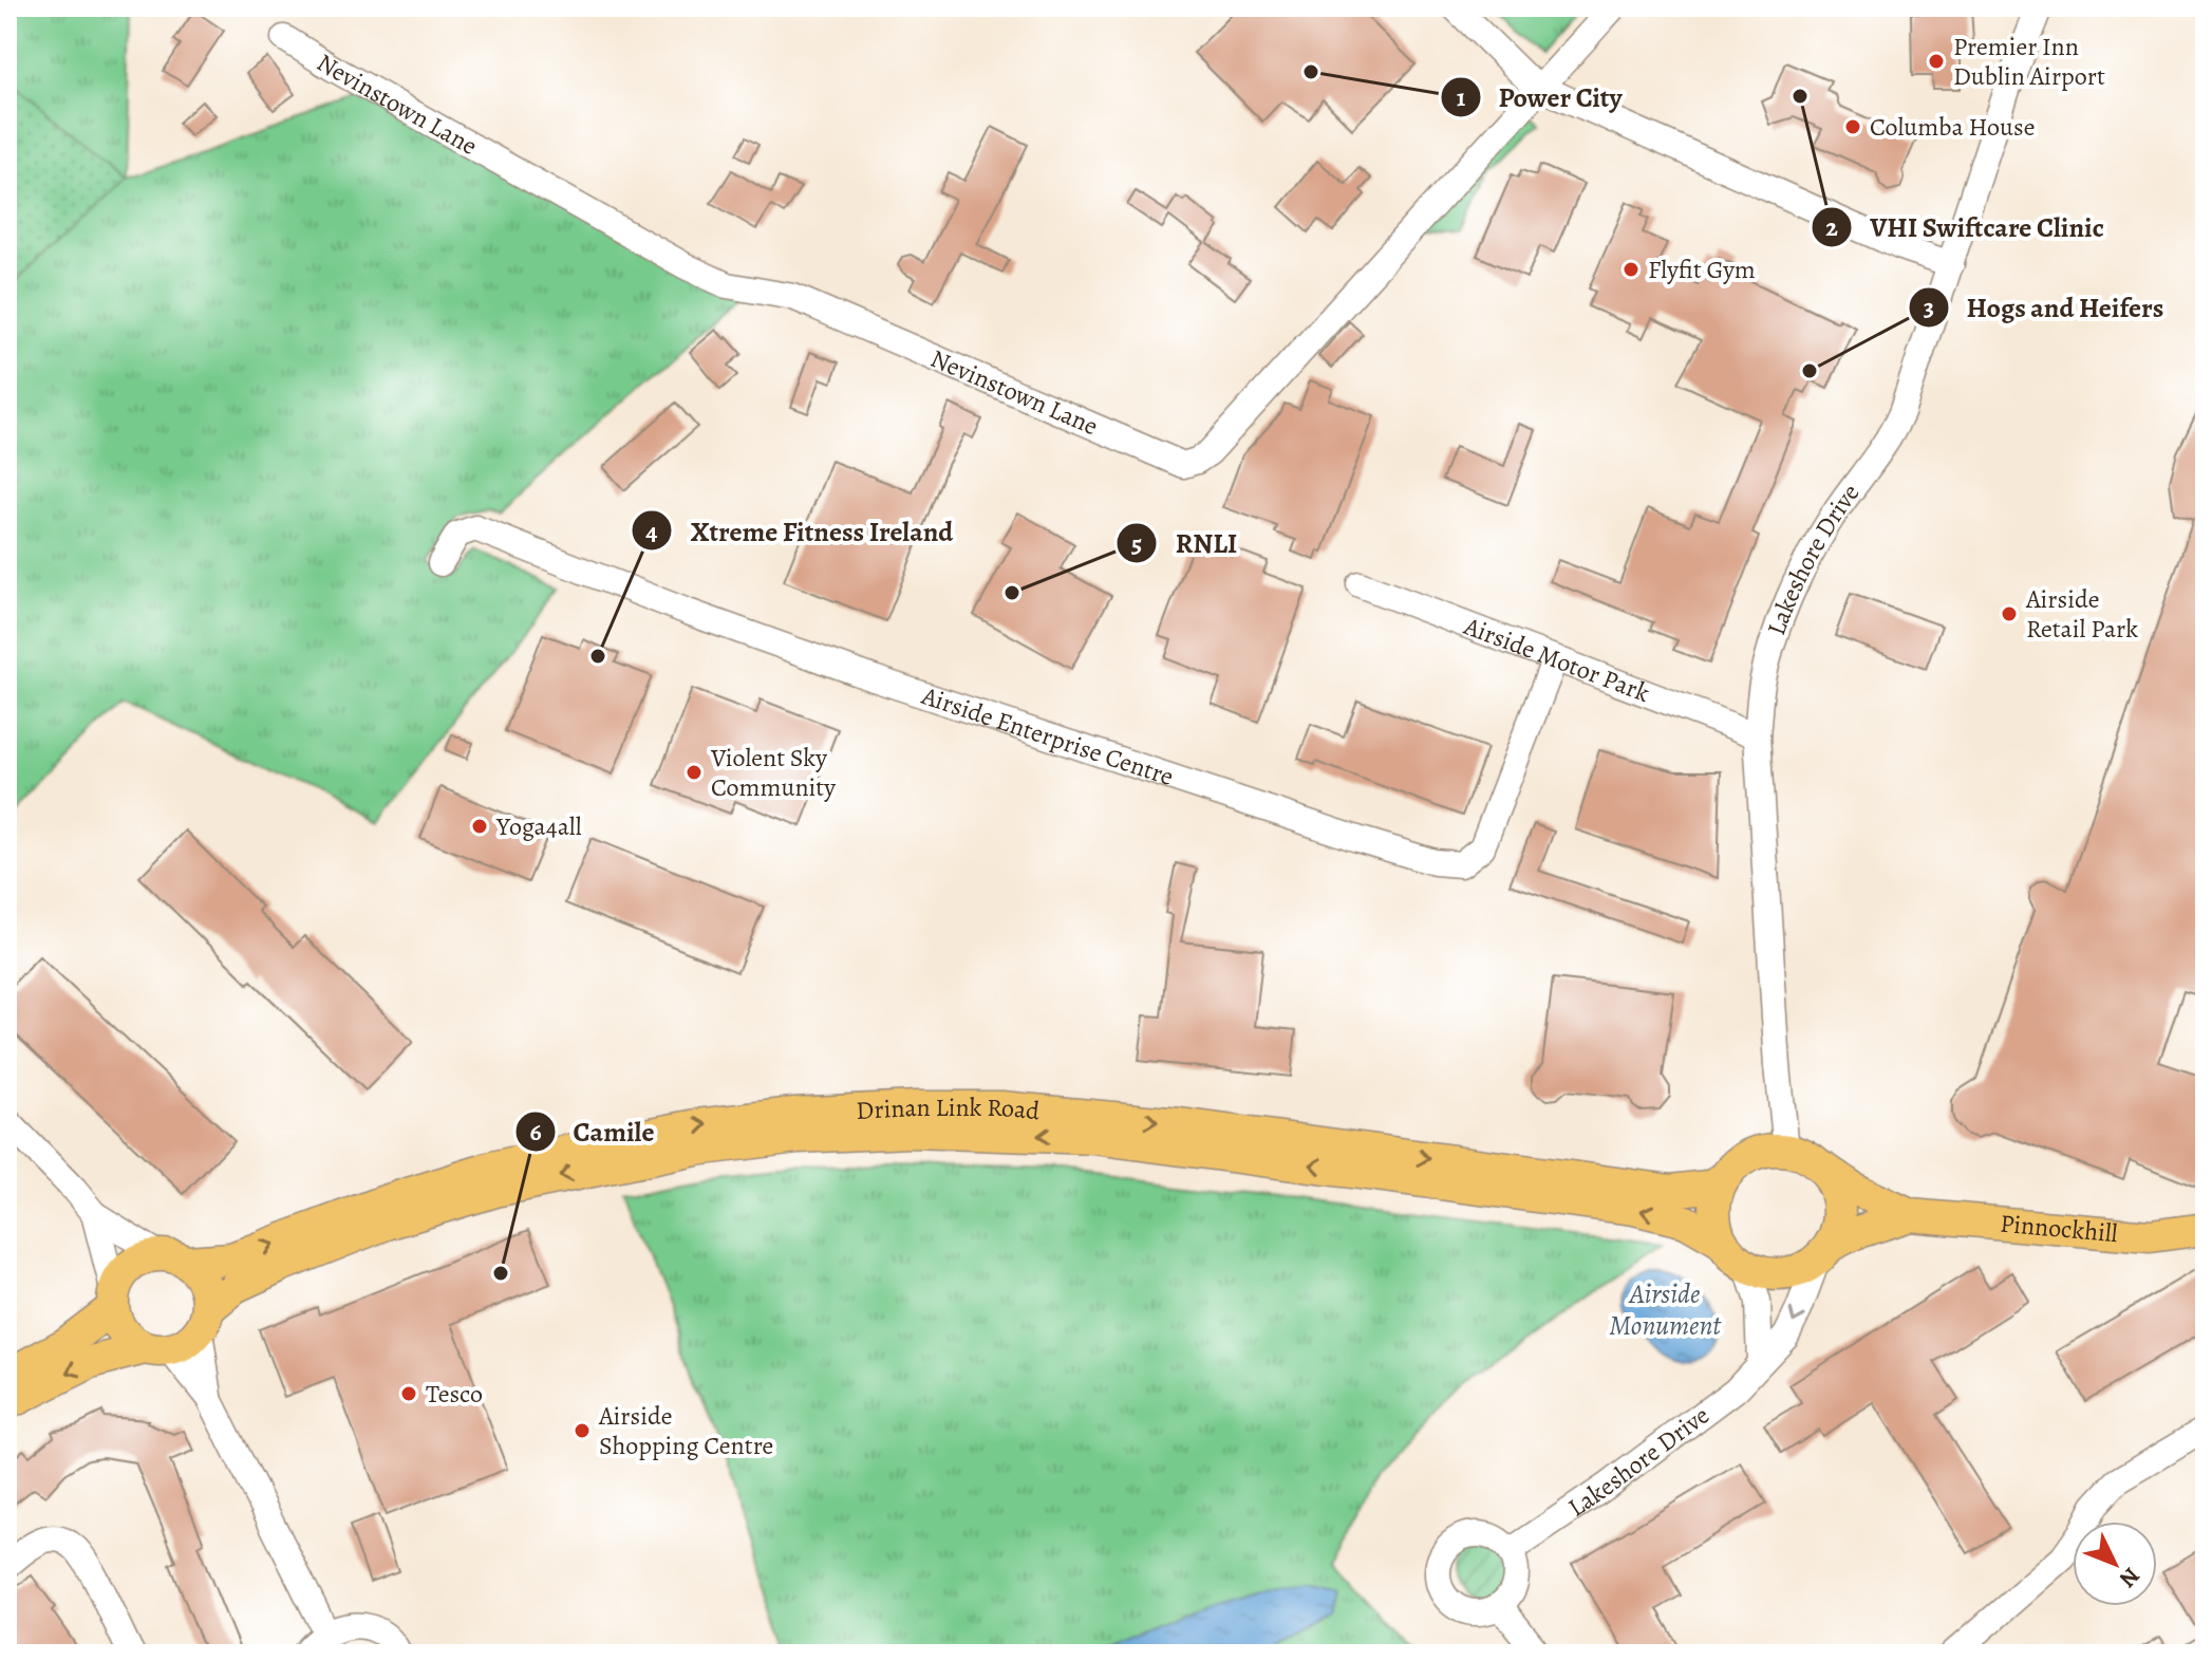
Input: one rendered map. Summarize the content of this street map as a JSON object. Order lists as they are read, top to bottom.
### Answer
{
  "streets": {
    "main road": ["Drinan Link Road", "Pinnockhill"],
    "street": [
      "Nevinstown Lane",
      "Lakeshore Drive",
      "Airside Motor Park",
      "Airside Enterprise Centre"
    ]
  },
  "crossings": [
    ["Lakeshore Drive", "Airside Motor Park"],
    ["Lakeshore Drive", "Drinan Link Road"],
    ["Lakeshore Drive", "Pinnockhill"],
    ["Airside Motor Park", "Airside Enterprise Centre"],
    ["Drinan Link Road", "Pinnockhill"]
  ],
  "water": ["Airside Monument"],
  "places": [
    "Premier Inn Dublin Airport",
    "Power City",
    "VHI Swiftcare Clinic",
    "Columba House",
    "Flyfit Gym",
    "Hogs and Heifers",
    "RNLI",
    "Airside Retail Park",
    "Xtreme Fitness Ireland",
    "Violent Sky Community",
    "Yoga4all",
    "Camile",
    "Tesco",
    "Airside Shopping Centre"
  ],
  "north": "bottom right"
}
